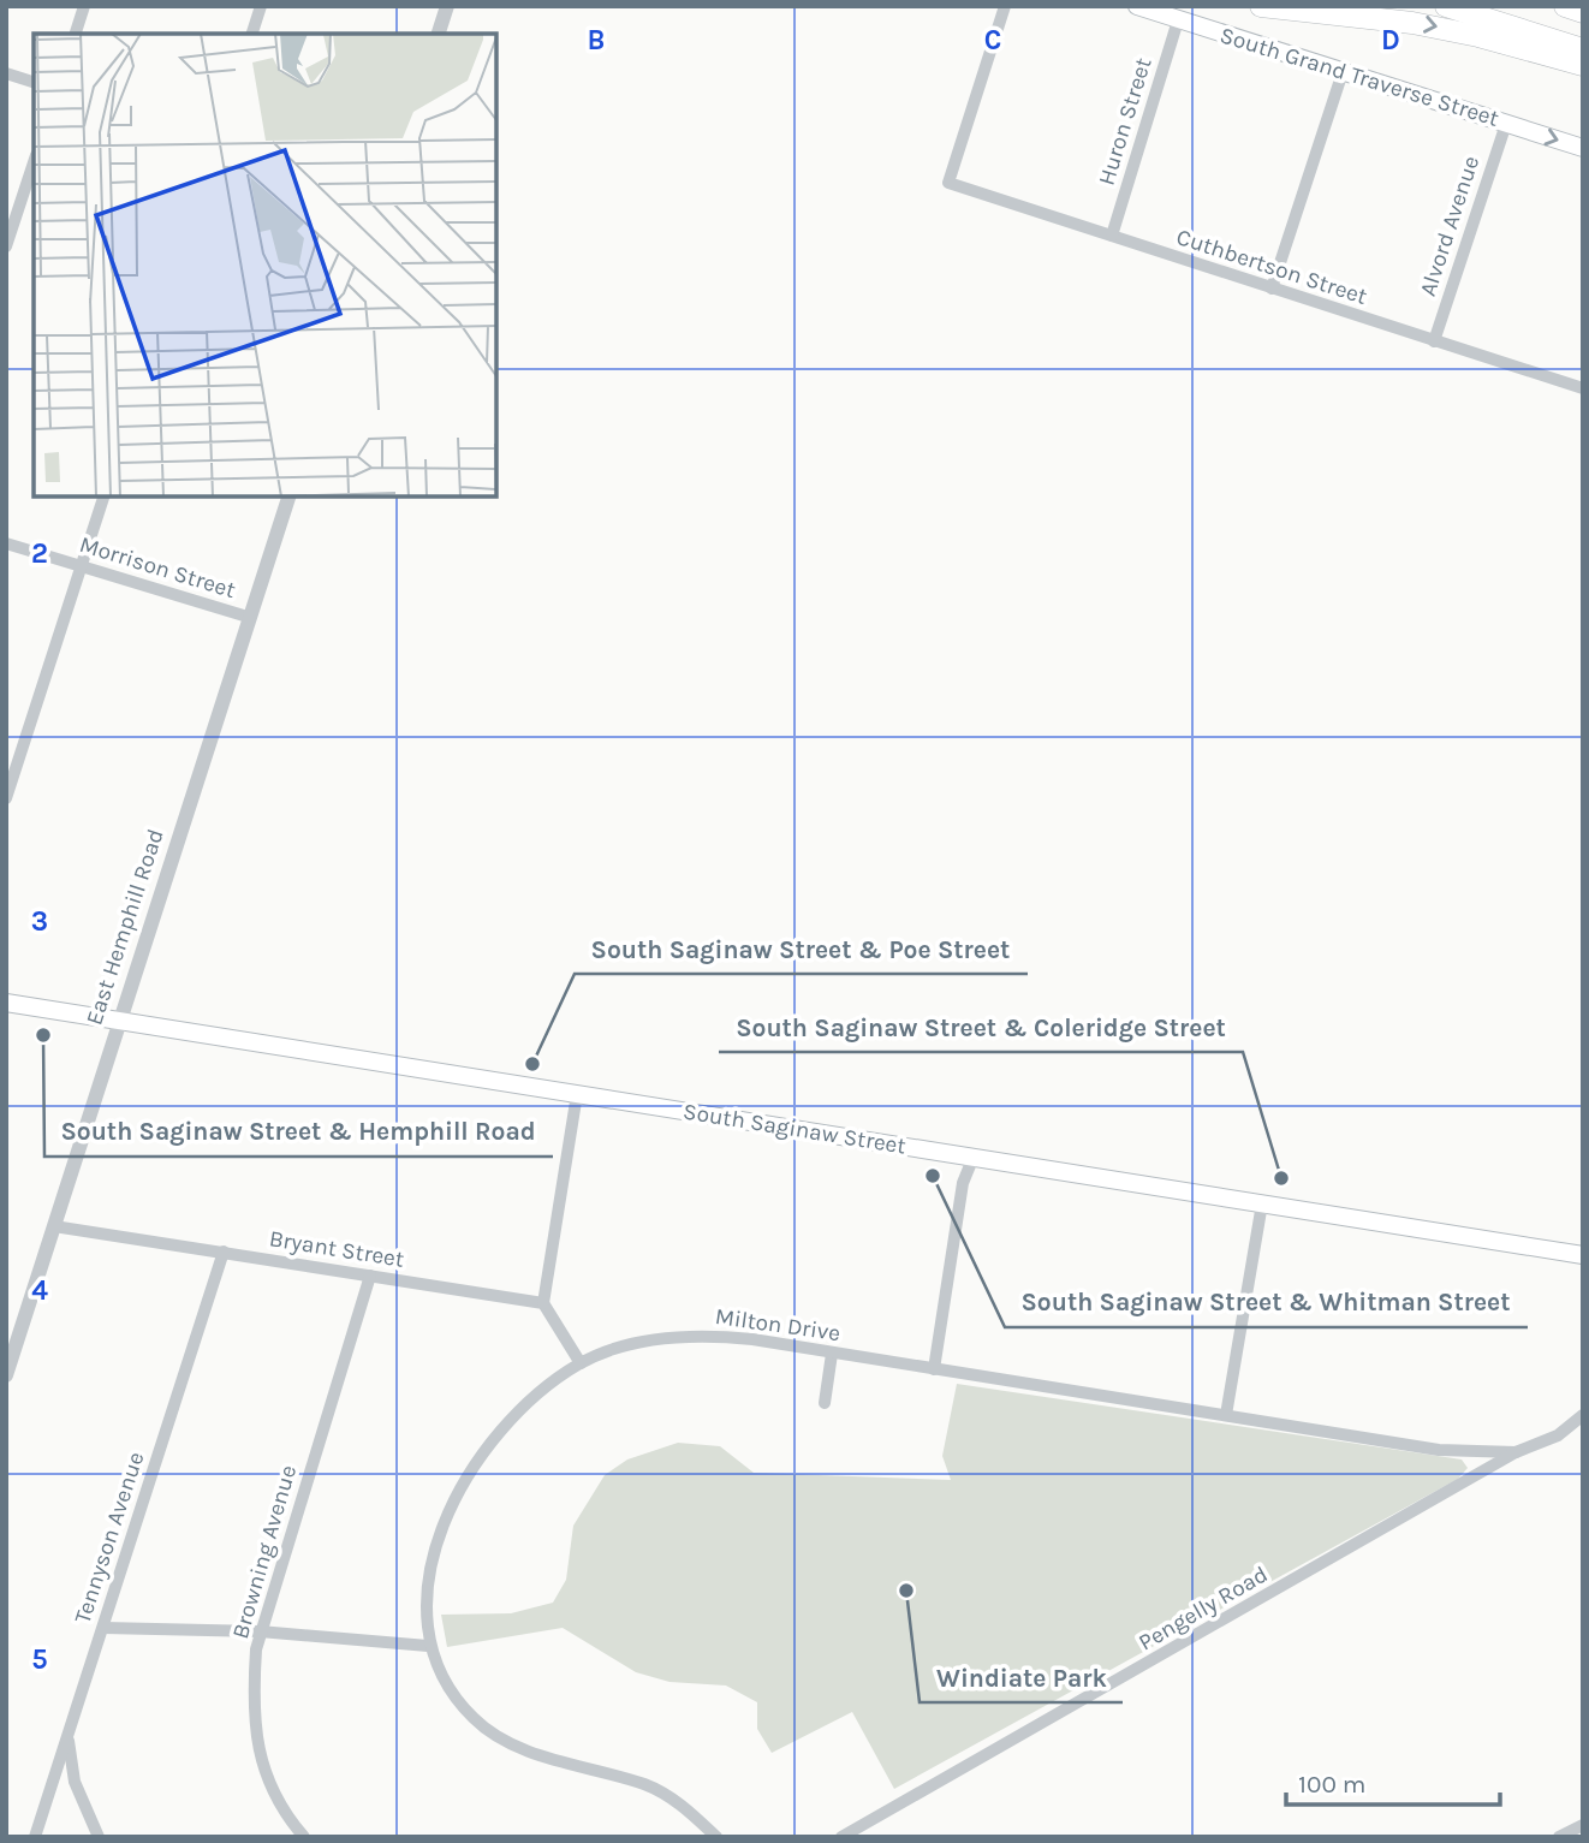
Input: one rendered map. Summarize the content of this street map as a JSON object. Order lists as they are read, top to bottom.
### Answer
{
  "streets": {
    "main road": ["South Grand Traverse Street", "South Saginaw Street"],
    "street": [
      "Huron Street",
      "Alvord Avenue",
      "Cuthbertson Street",
      "Morrison Street",
      "East Hemphill Road",
      "Bryant Street",
      "Milton Drive",
      "Tennyson Avenue",
      "Browning Avenue",
      "Pengelly Road"
    ]
  },
  "crossings": [
    ["South Grand Traverse Street", "Huron Street"],
    ["South Grand Traverse Street", "Alvord Avenue"],
    ["Huron Street", "Cuthbertson Street"],
    ["Alvord Avenue", "Cuthbertson Street"],
    ["Morrison Street", "East Hemphill Road"],
    ["East Hemphill Road", "South Saginaw Street"],
    ["East Hemphill Road", "Bryant Street"],
    ["Bryant Street", "Tennyson Avenue"],
    ["Bryant Street", "Browning Avenue"],
    ["Milton Drive", "Pengelly Road"]
  ],
  "places": [
    "South Saginaw Street & Hemphill Road",
    "South Saginaw Street & Poe Street",
    "South Saginaw Street & Whitman Street",
    "South Saginaw Street & Coleridge Street",
    "Windiate Park"
  ],
  "scale_bar": "100 m",
  "grid": {
    "columns": ["B", "C", "D"],
    "rows": [
      "2",
      "3",
      "4",
      "5"
    ]
  }
}
